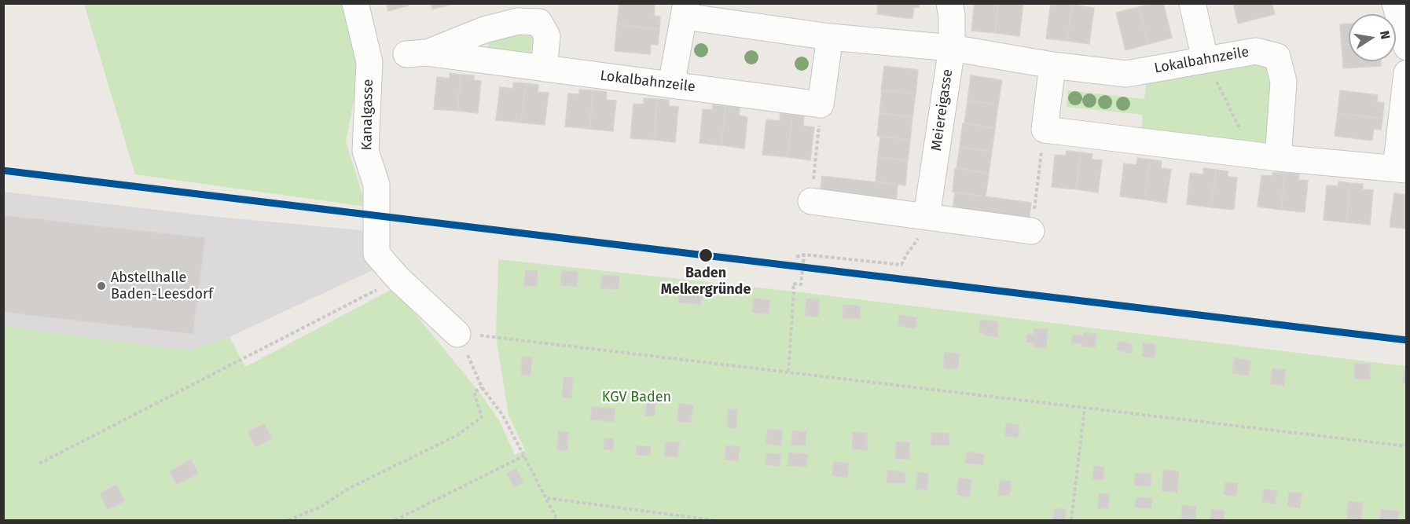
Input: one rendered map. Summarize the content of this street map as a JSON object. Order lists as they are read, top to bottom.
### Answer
{
  "streets": {
    "street": ["Lokalbahnzeile", "Meiereigasse", "Kanalgasse"]
  },
  "crossings": [
    ["Lokalbahnzeile", "Meiereigasse"]
  ],
  "parks": ["KGV Baden"],
  "places": ["Baden Melkergründe", "Abstellhalle Baden-Leesdorf"],
  "north": "right"
}
